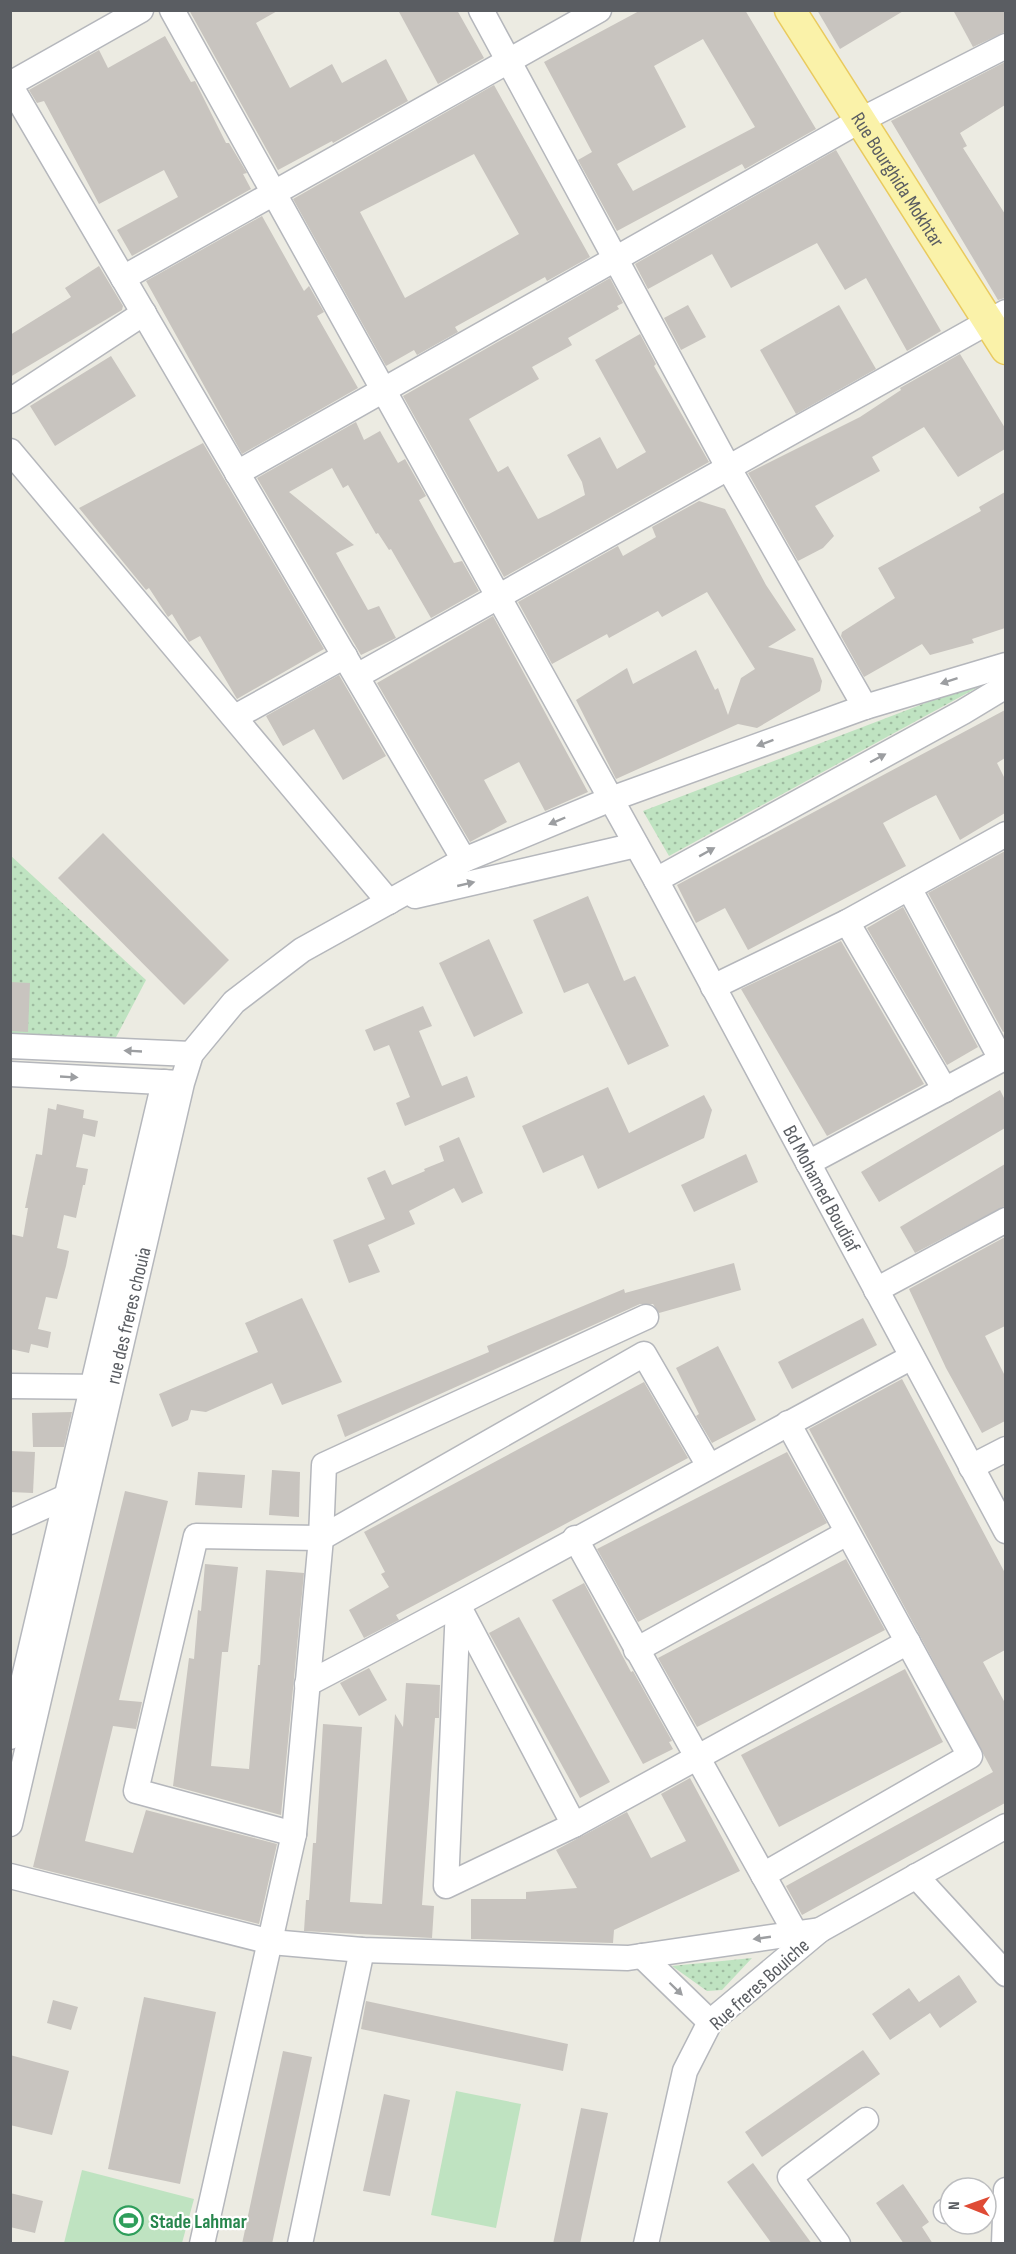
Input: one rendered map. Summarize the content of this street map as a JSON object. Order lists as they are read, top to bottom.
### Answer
{
  "streets": {
    "main road": ["Rue Bourghida Mokhtar"],
    "street": ["Bd Mohamed Boudiaf", "rue des freres chouia", "Rue freres Bouiche"]
  },
  "crossings": [
    ["Bd Mohamed Boudiaf", "rue des freres chouia"]
  ],
  "places": {
    "sports": ["Stade Lahmar"]
  },
  "north": "left"
}
